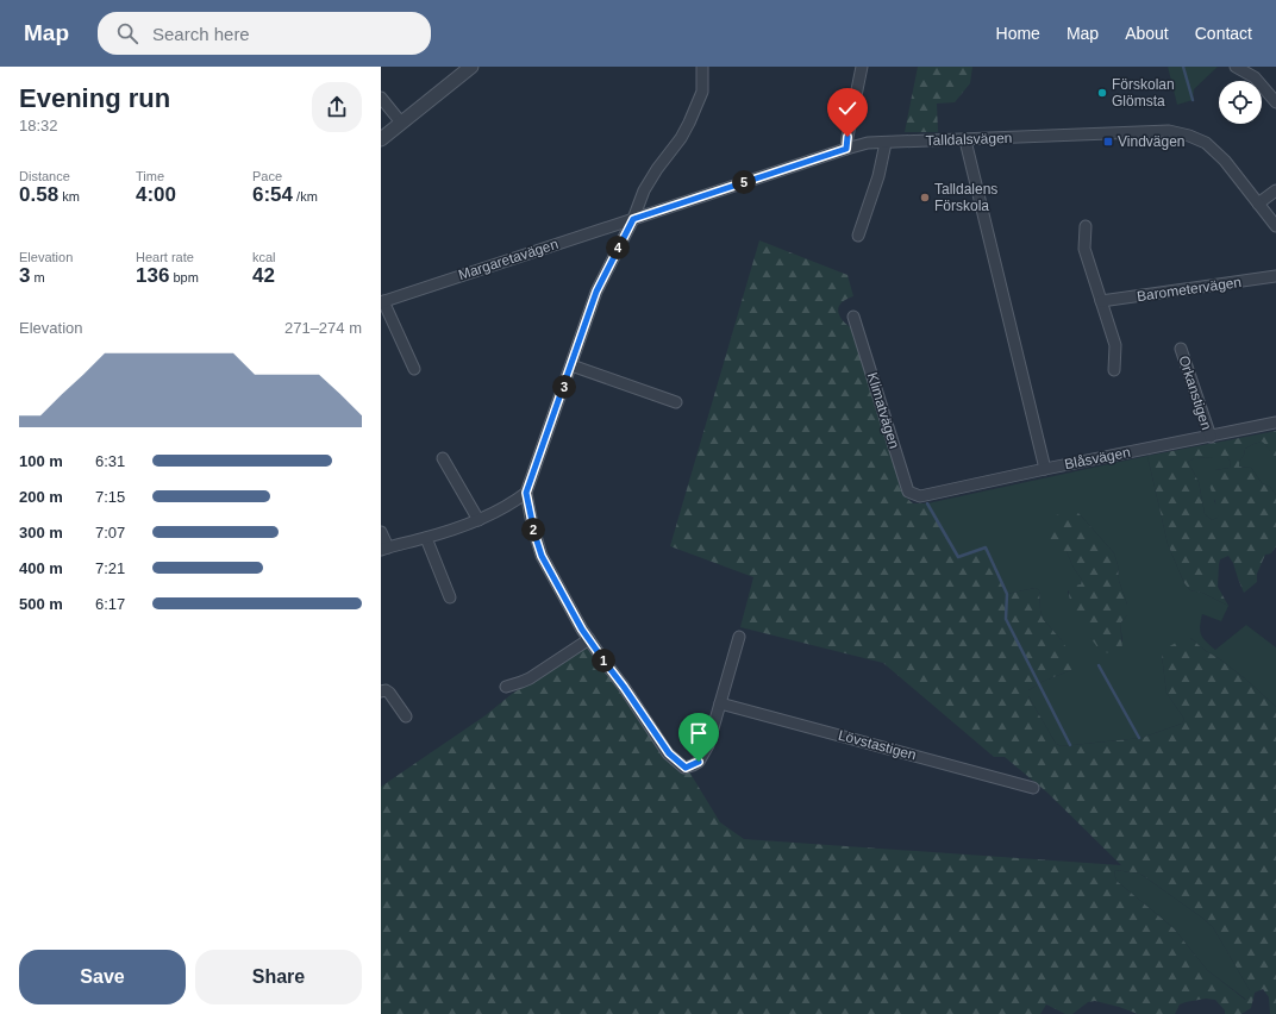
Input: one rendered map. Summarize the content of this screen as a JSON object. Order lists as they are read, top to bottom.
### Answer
{
  "streets": {
    "street": [
      "Talldalsvägen",
      "Margaretavägen",
      "Barometervägen",
      "Orkanstigen",
      "Klimatvägen",
      "Blåsvägen",
      "Lövstastigen"
    ]
  },
  "crossings": [
    ["Talldalsvägen", "Margaretavägen"],
    ["Orkanstigen", "Blåsvägen"],
    ["Klimatvägen", "Blåsvägen"]
  ],
  "places": {
    "other": ["Förskolan Glömsta", "Talldalens Förskola"],
    "transit": ["Vindvägen"]
  },
  "page": {
    "header": "Map",
    "search": "Search here",
    "nav": [
      "Home",
      "Map",
      "About",
      "Contact"
    ],
    "heading": ["Evening run", "18:32"],
    "stats": [
      ["Distance", "0.58 km"],
      ["Time", "4:00"],
      ["Pace", "6:54 /km"],
      ["Elevation", "3 m"],
      ["Heart rate", "136 bpm"],
      ["kcal", "42"]
    ],
    "pins": [
      "5",
      "4",
      "3",
      "2",
      "1"
    ],
    "chart": ["Elevation", "271–274 m"],
    "list": [
      {
        "name": "100 m",
        "note": "6:31"
      },
      {
        "name": "200 m",
        "note": "7:15"
      },
      {
        "name": "300 m",
        "note": "7:07"
      },
      {
        "name": "400 m",
        "note": "7:21"
      },
      {
        "name": "500 m",
        "note": "6:17"
      }
    ],
    "buttons": ["Save", "Share"]
  }
}
